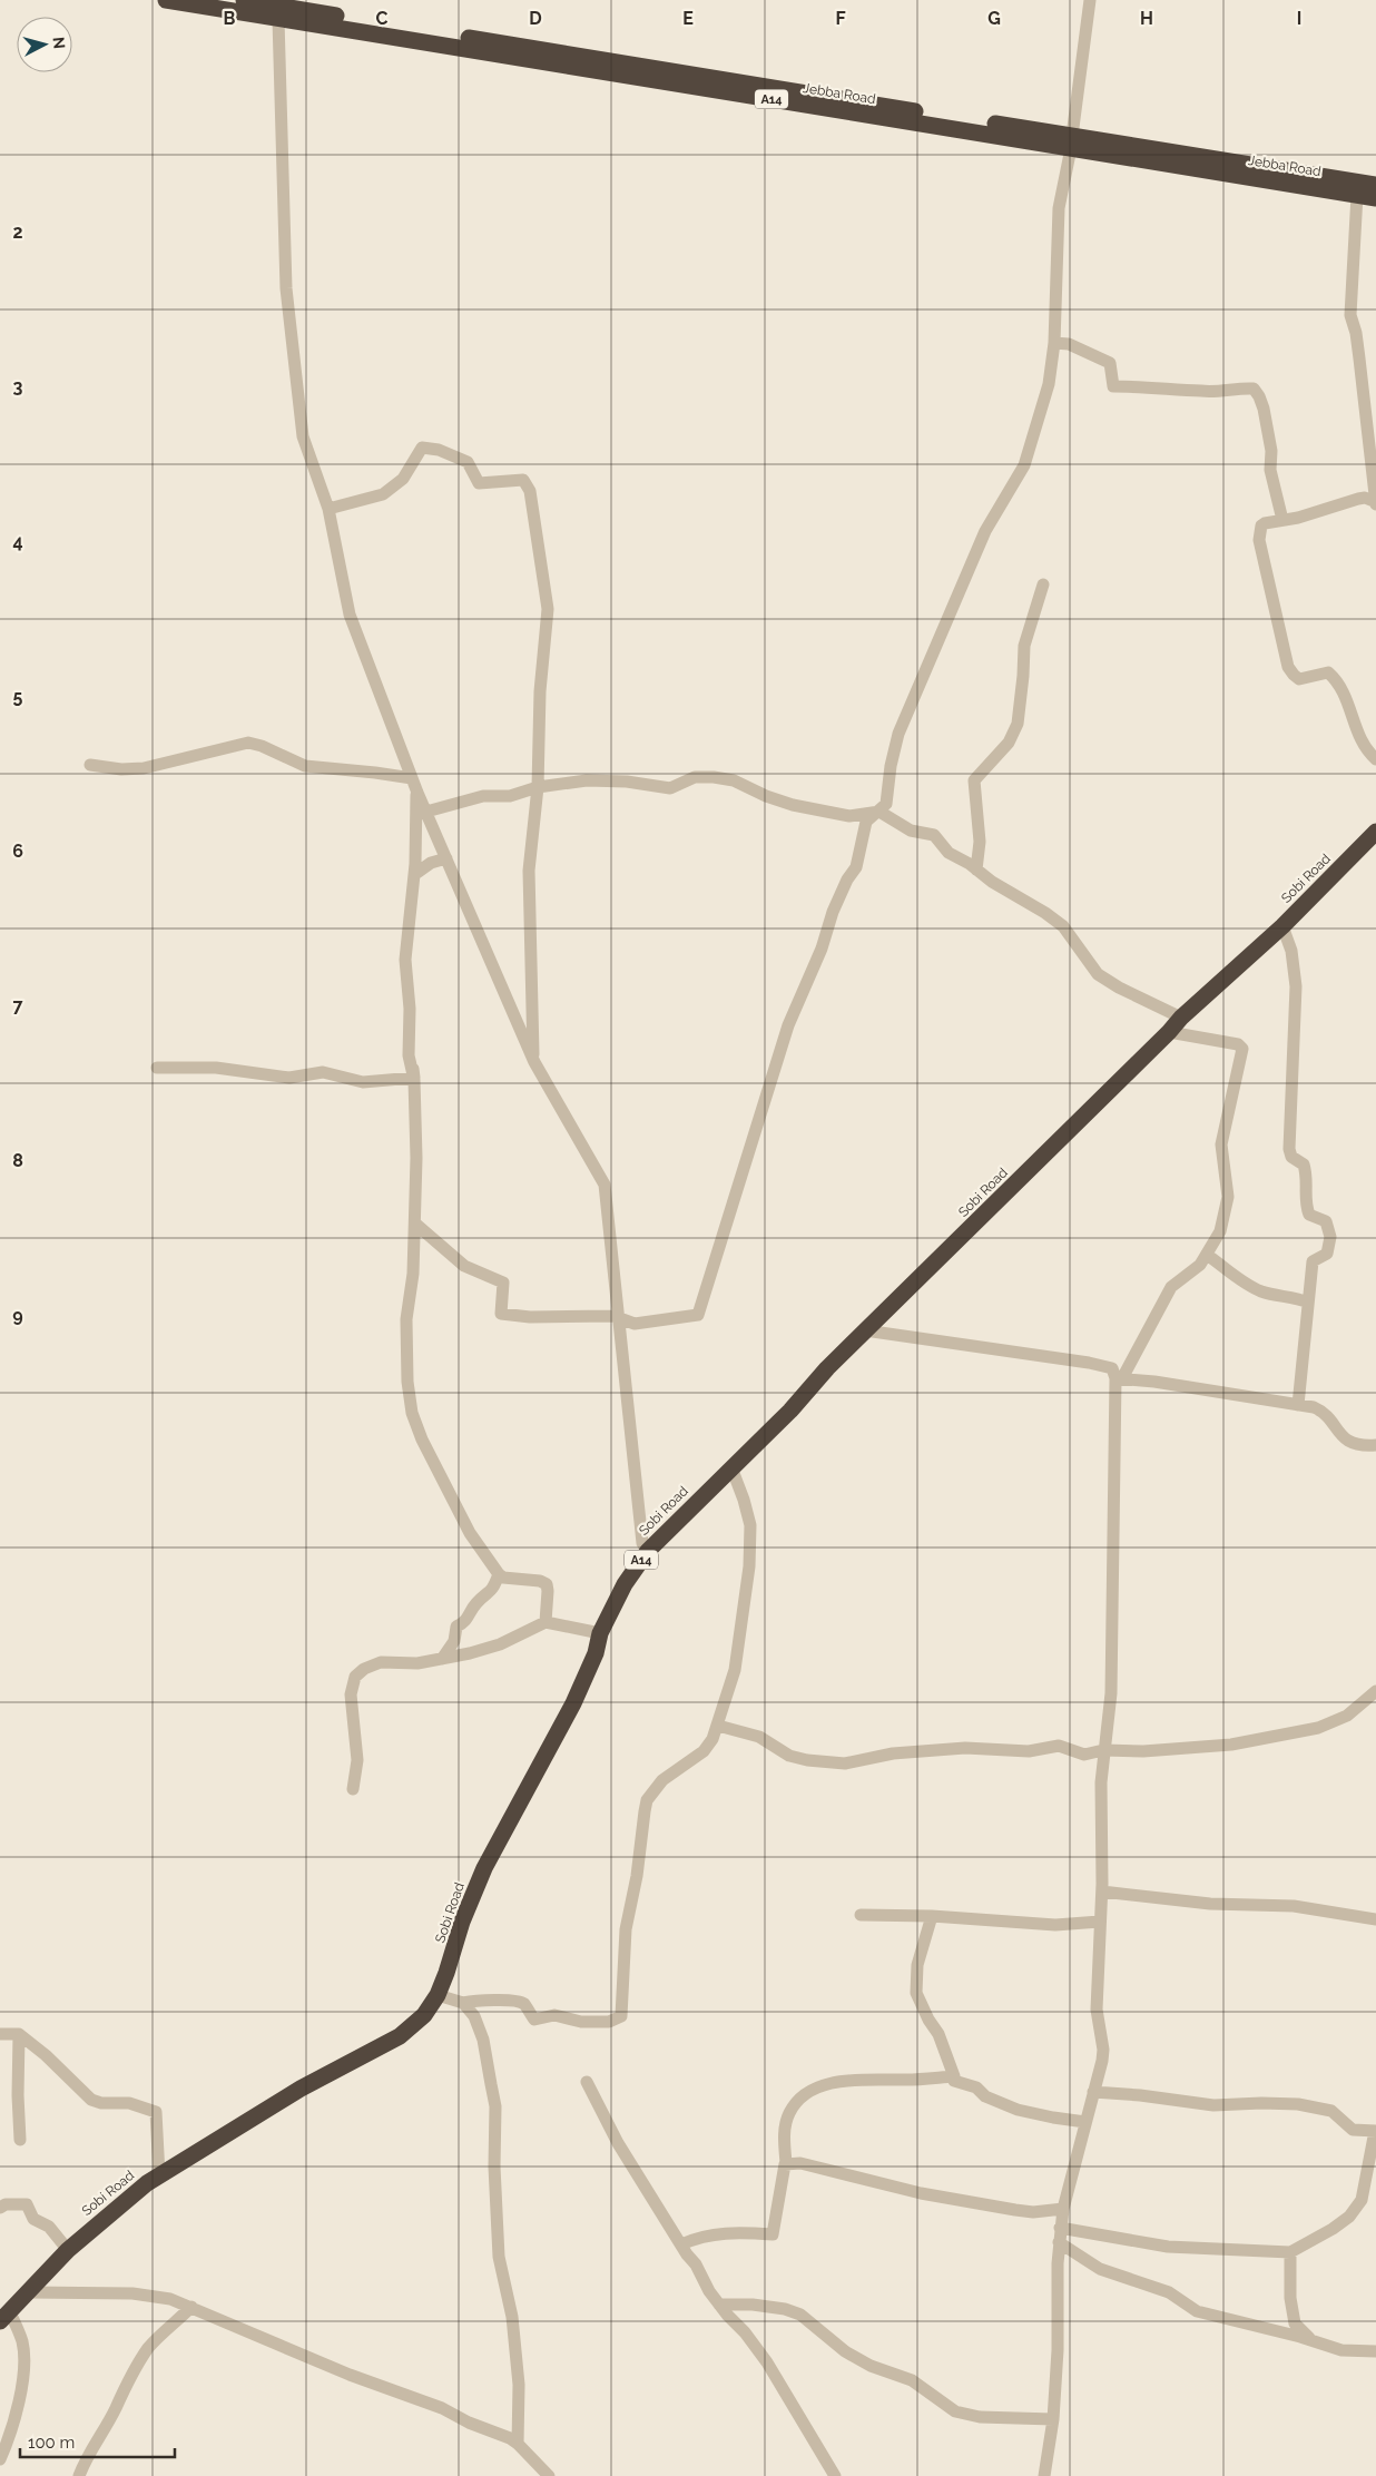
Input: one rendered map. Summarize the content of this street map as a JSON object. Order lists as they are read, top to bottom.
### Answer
{
  "streets": {
    "highway": ["Jebba Road", "A14", "Sobi Road"]
  },
  "crossings": [
    ["Jebba Road", "A14"]
  ],
  "scale_bar": "100 m",
  "north": "right",
  "grid": {
    "columns": [
      "B",
      "C",
      "D",
      "E",
      "F",
      "G",
      "H",
      "I"
    ],
    "rows": [
      "2",
      "3",
      "4",
      "5",
      "6",
      "7",
      "8",
      "9"
    ]
  }
}
